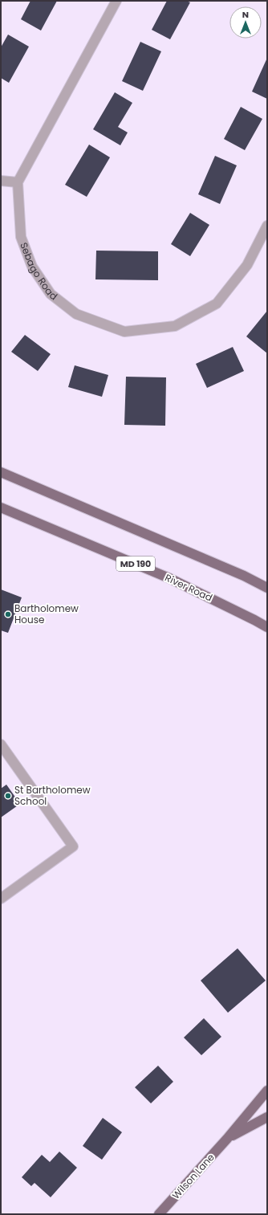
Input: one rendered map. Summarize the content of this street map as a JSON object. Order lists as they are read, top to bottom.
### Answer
{
  "streets": {
    "main road": ["MD 190", "River Road", "Wilson Lane"],
    "street": ["Sebago Road"]
  },
  "places": ["Bartholomew House", "St Bartholomew School"],
  "north": "top"
}
